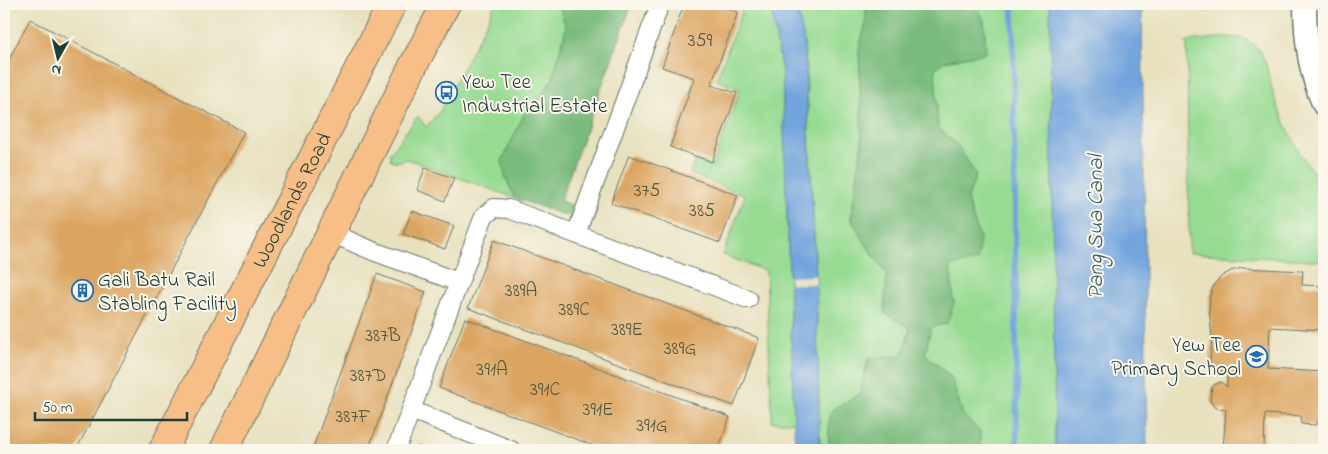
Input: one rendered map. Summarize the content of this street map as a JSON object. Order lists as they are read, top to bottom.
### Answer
{
  "streets": {
    "main road": ["Woodlands Road"]
  },
  "water": ["Pang Sua Canal"],
  "places": {
    "bus stop": ["Yew Tee Industrial Estate"],
    "building": ["Gali Batu Rail Stabling Facility"],
    "school or university": ["Yew Tee Primary School"]
  },
  "house_numbers": [
    "359",
    "375",
    "385",
    "389A",
    "389C",
    "389E",
    "387B",
    "389G",
    "391A",
    "387D",
    "391C",
    "391E",
    "387F",
    "391G"
  ],
  "scale_bar": "50 m",
  "north": "bottom"
}
